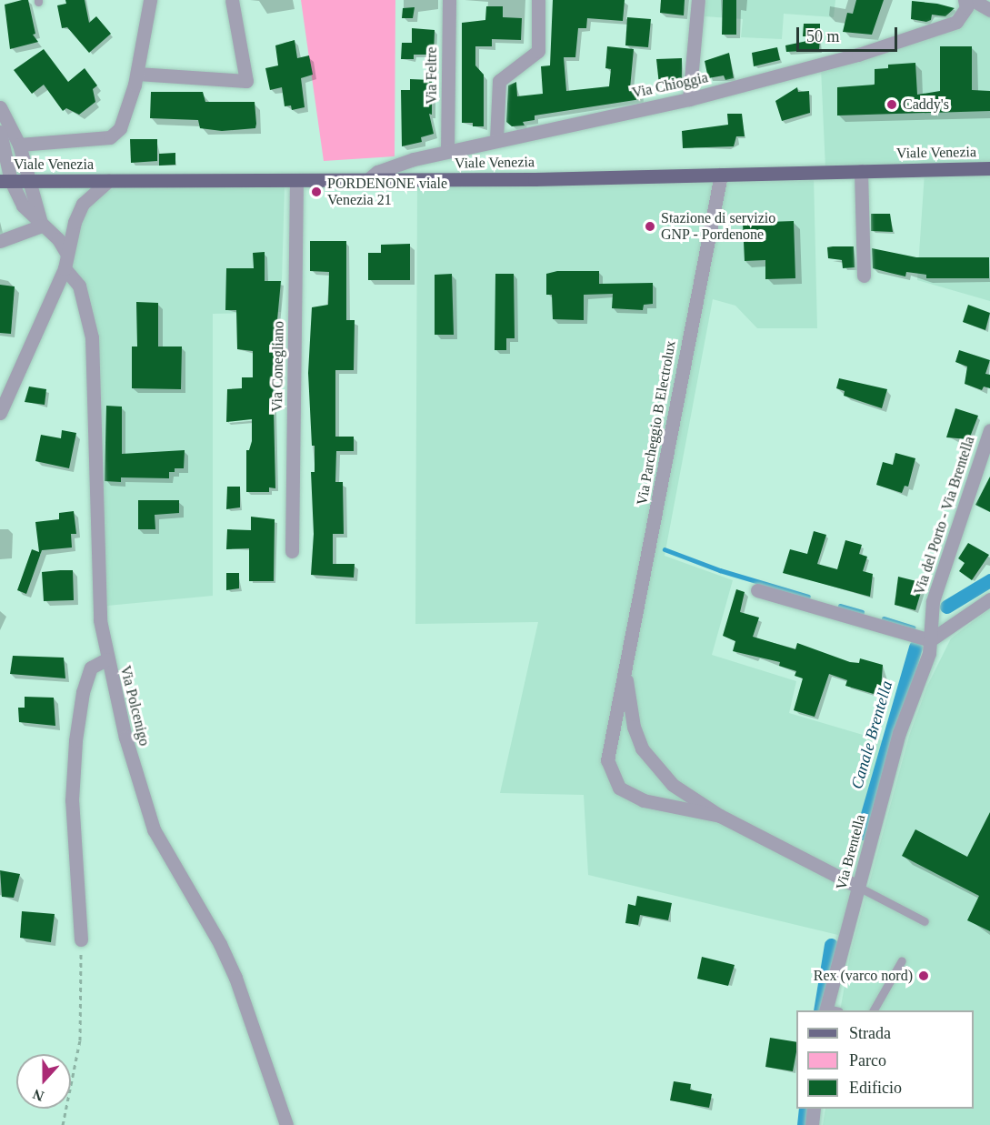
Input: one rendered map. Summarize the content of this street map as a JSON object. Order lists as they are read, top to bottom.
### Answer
{
  "streets": {
    "main road": ["Viale Venezia"],
    "street": [
      "Via Feltre",
      "Via Chioggia",
      "Via Conegliano",
      "Via Parcheggio B Electrolux",
      "Via del Porto - Via Brentella",
      "Via Polcenigo",
      "Via Brentella"
    ]
  },
  "crossings": [
    ["Via Feltre", "Via Chioggia"],
    ["Via Chioggia", "Viale Venezia"],
    ["Viale Venezia", "Via Conegliano"],
    ["Viale Venezia", "Via Parcheggio B Electrolux"],
    ["Via Parcheggio B Electrolux", "Via Brentella"],
    ["Via del Porto - Via Brentella", "Via Brentella"]
  ],
  "water": ["Canale Brentella"],
  "places": [
    "Caddy's",
    "PORDENONE viale Venezia 21",
    "Stazione di servizio GNP - Pordenone",
    "Rex (varco nord)"
  ],
  "legend": ["Strada", "Parco", "Edificio"],
  "scale_bar": "50 m",
  "north": "bottom"
}
